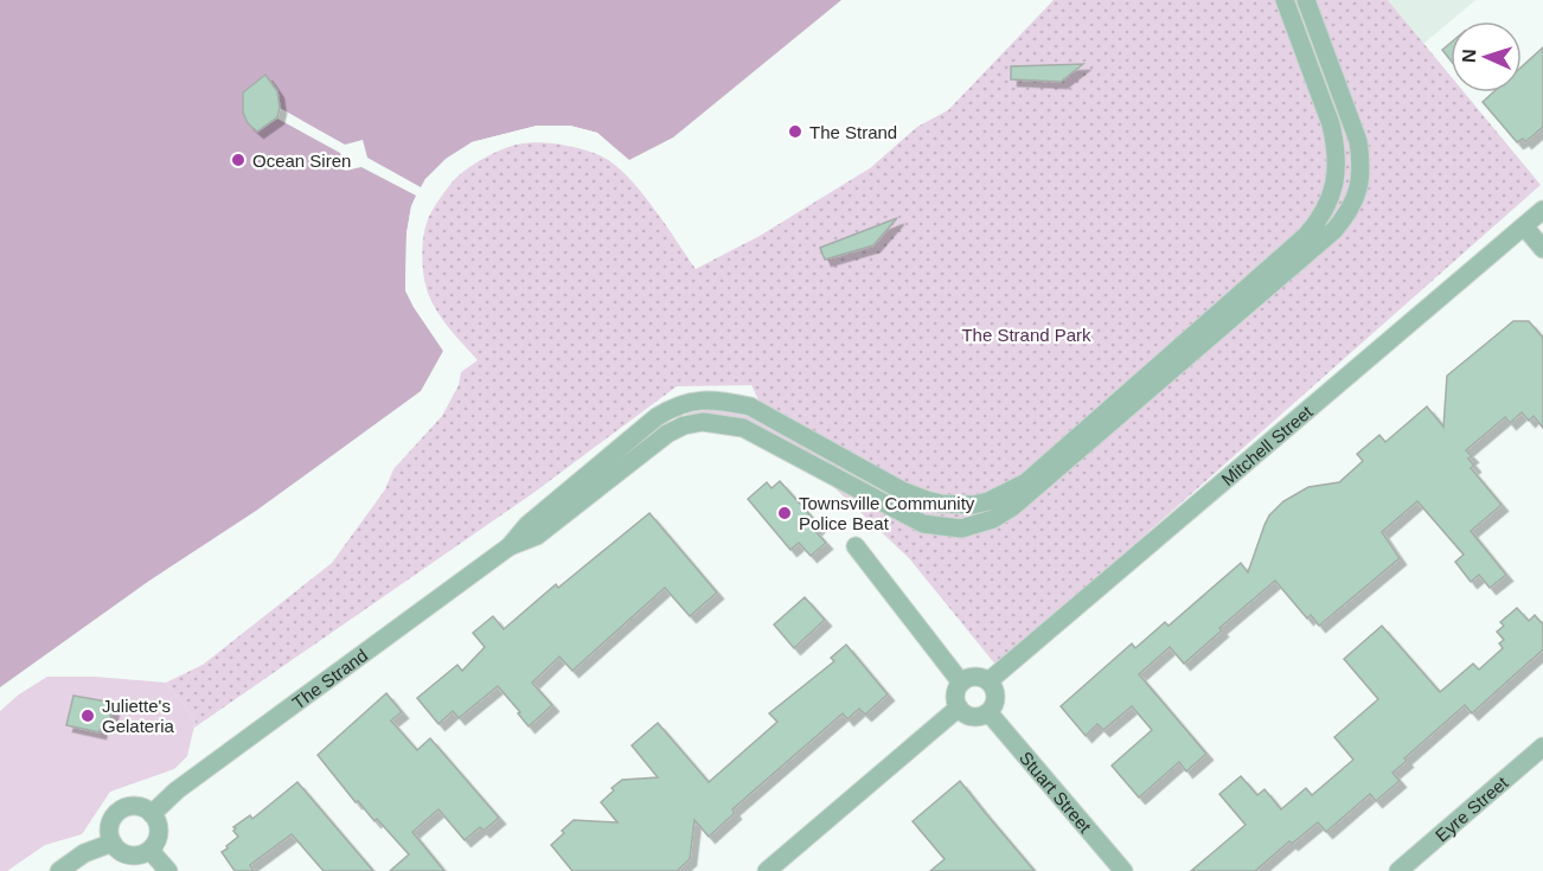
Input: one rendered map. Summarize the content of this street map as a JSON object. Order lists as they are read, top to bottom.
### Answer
{
  "streets": {
    "street": [
      "Mitchell Street",
      "The Strand",
      "Stuart Street",
      "Eyre Street"
    ]
  },
  "crossings": [
    ["Mitchell Street", "Stuart Street"]
  ],
  "parks": ["The Strand Park"],
  "places": [
    "The Strand",
    "Ocean Siren",
    "Townsville Community Police Beat",
    "Juliette's Gelateria"
  ],
  "north": "left"
}
